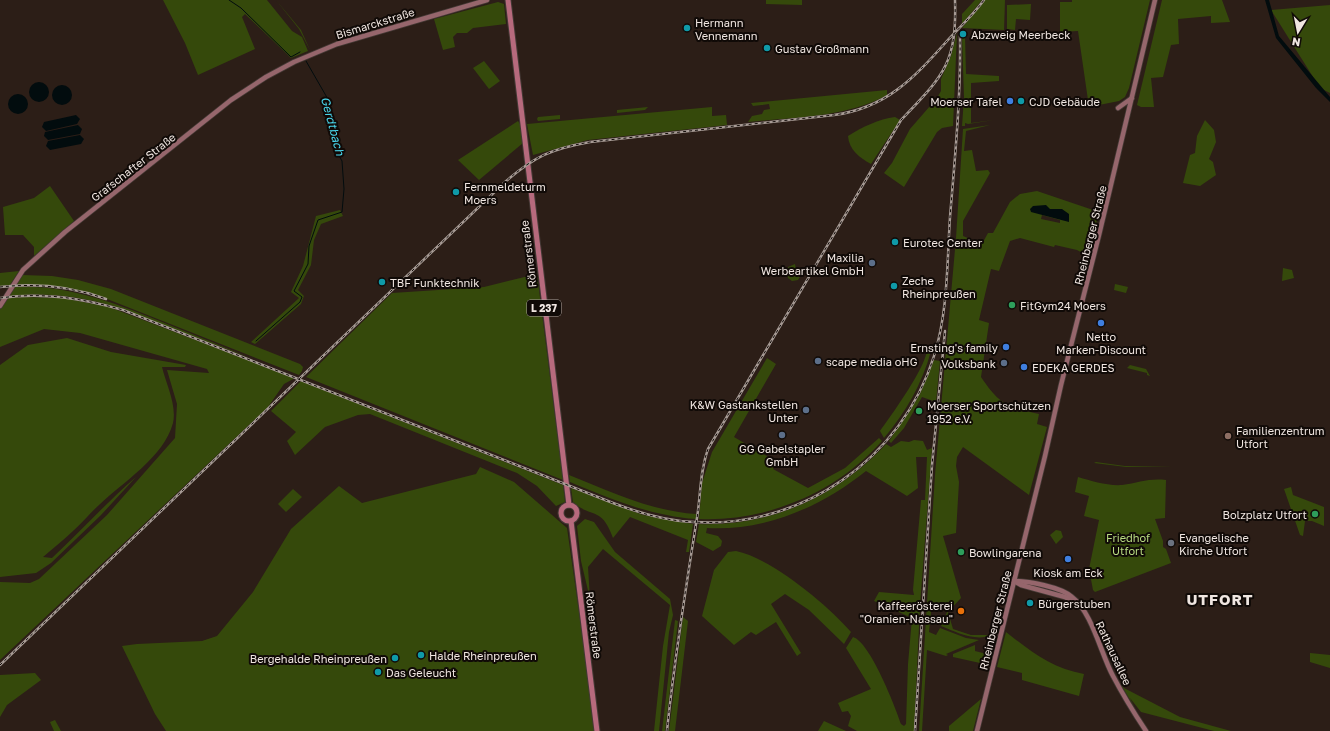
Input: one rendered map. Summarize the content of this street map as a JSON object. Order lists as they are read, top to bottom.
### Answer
{
  "streets": {
    "main road": [
      "Bismarckstraße",
      "Grafschafter Straße",
      "Rheinberger Straße",
      "Römerstraße",
      "L 237",
      "Rathausallee"
    ]
  },
  "crossings": [
    ["Bismarckstraße", "Grafschafter Straße"],
    ["Rheinberger Straße", "Rathausallee"]
  ],
  "districts": ["UTFORT"],
  "water": ["Gerdtbach"],
  "parks": ["Friedhof Utfort"],
  "places": [
    "Hermann Vennemann",
    "Abzweig Meerbeck",
    "Gustav Großmann",
    "Moerser Tafel",
    "CJD Gebäude",
    "Fernmeldeturm Moers",
    "Eurotec Center",
    "Maxilia Werbeartikel GmbH",
    "TBF Funktechnik",
    "Zeche Rheinpreußen",
    "FitGym24 Moers",
    "Netto Marken-Discount",
    "Ernsting's family",
    "scape media oHG",
    "Volksbank",
    "EDEKA GERDES",
    "K&W Gastankstellen Unter",
    "Moerser Sportschützen 1952 e.V.",
    "GG Gabelstapler GmbH",
    "Familienzentrum Utfort",
    "Bolzplatz Utfort",
    "Evangelische Kirche Utfort",
    "Bowlingarena",
    "Kiosk am Eck",
    "Bürgerstuben",
    "Kaffeerösterei \"Oranien-Nassau\"",
    "Halde Rheinpreußen",
    "Bergehalde Rheinpreußen",
    "Das Geleucht"
  ],
  "north": "bottom"
}
